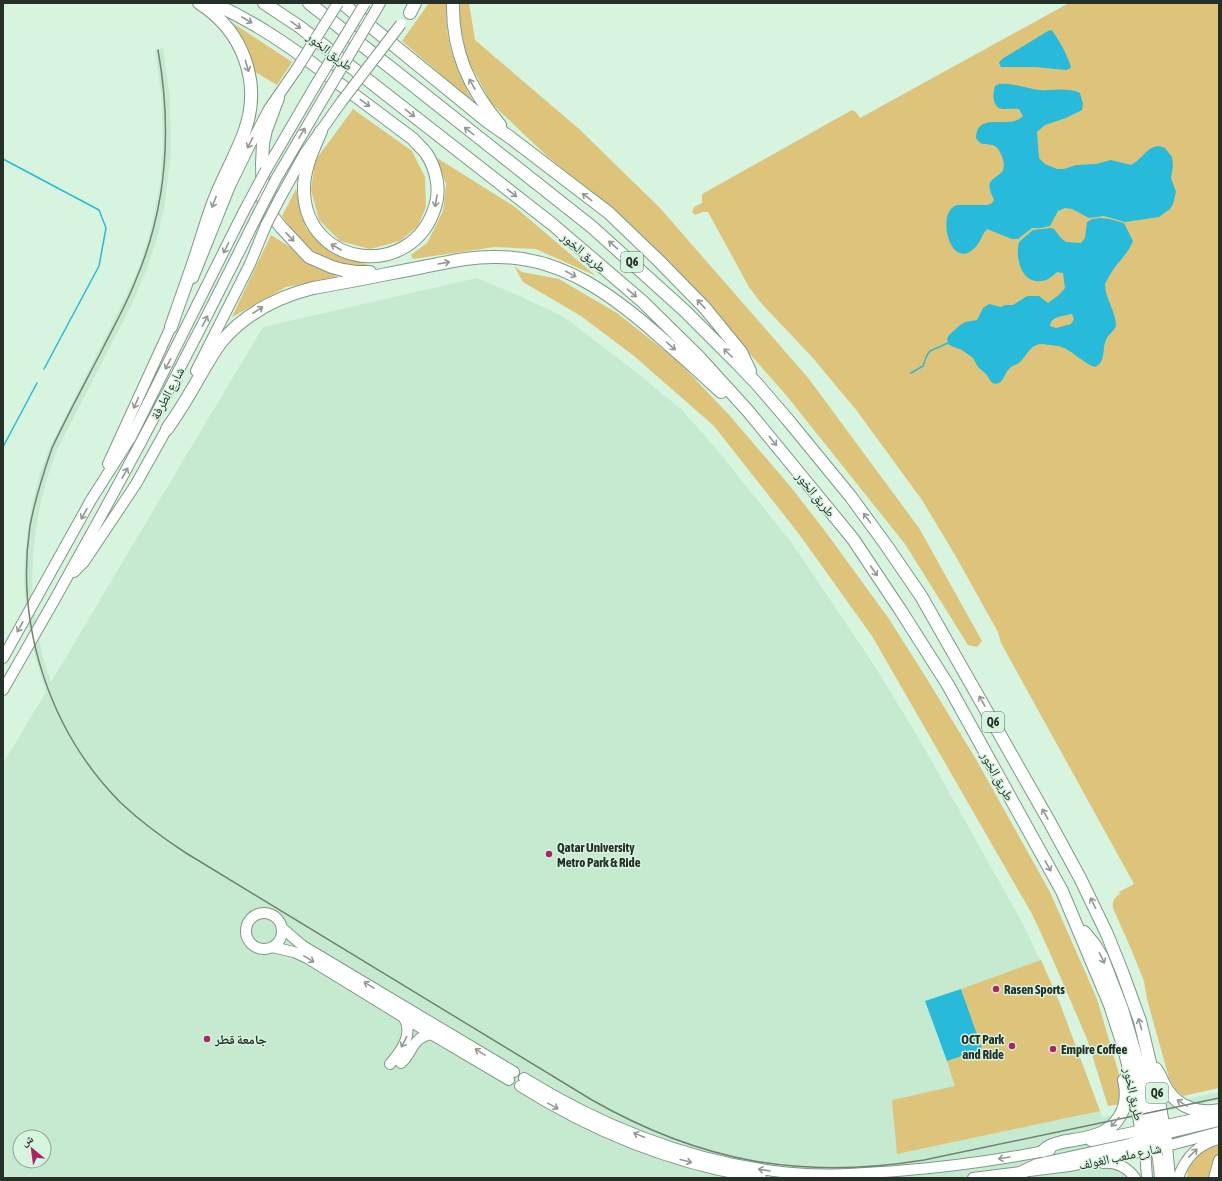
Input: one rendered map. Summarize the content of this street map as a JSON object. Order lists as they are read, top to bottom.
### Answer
{
  "streets": {
    "highway": ["طريق الخور", "Q6"],
    "main road": ["شارع الطرفة", "شارع ملعب الغولف"]
  },
  "crossings": [
    ["طريق الخور", "شارع ملعب الغولف"]
  ],
  "places": [
    "Qatar University Metro Park & Ride",
    "Rasen Sports",
    "جامعة قطر",
    "OCT Park and Ride",
    "Empire Coffee"
  ],
  "north": "top left"
}
